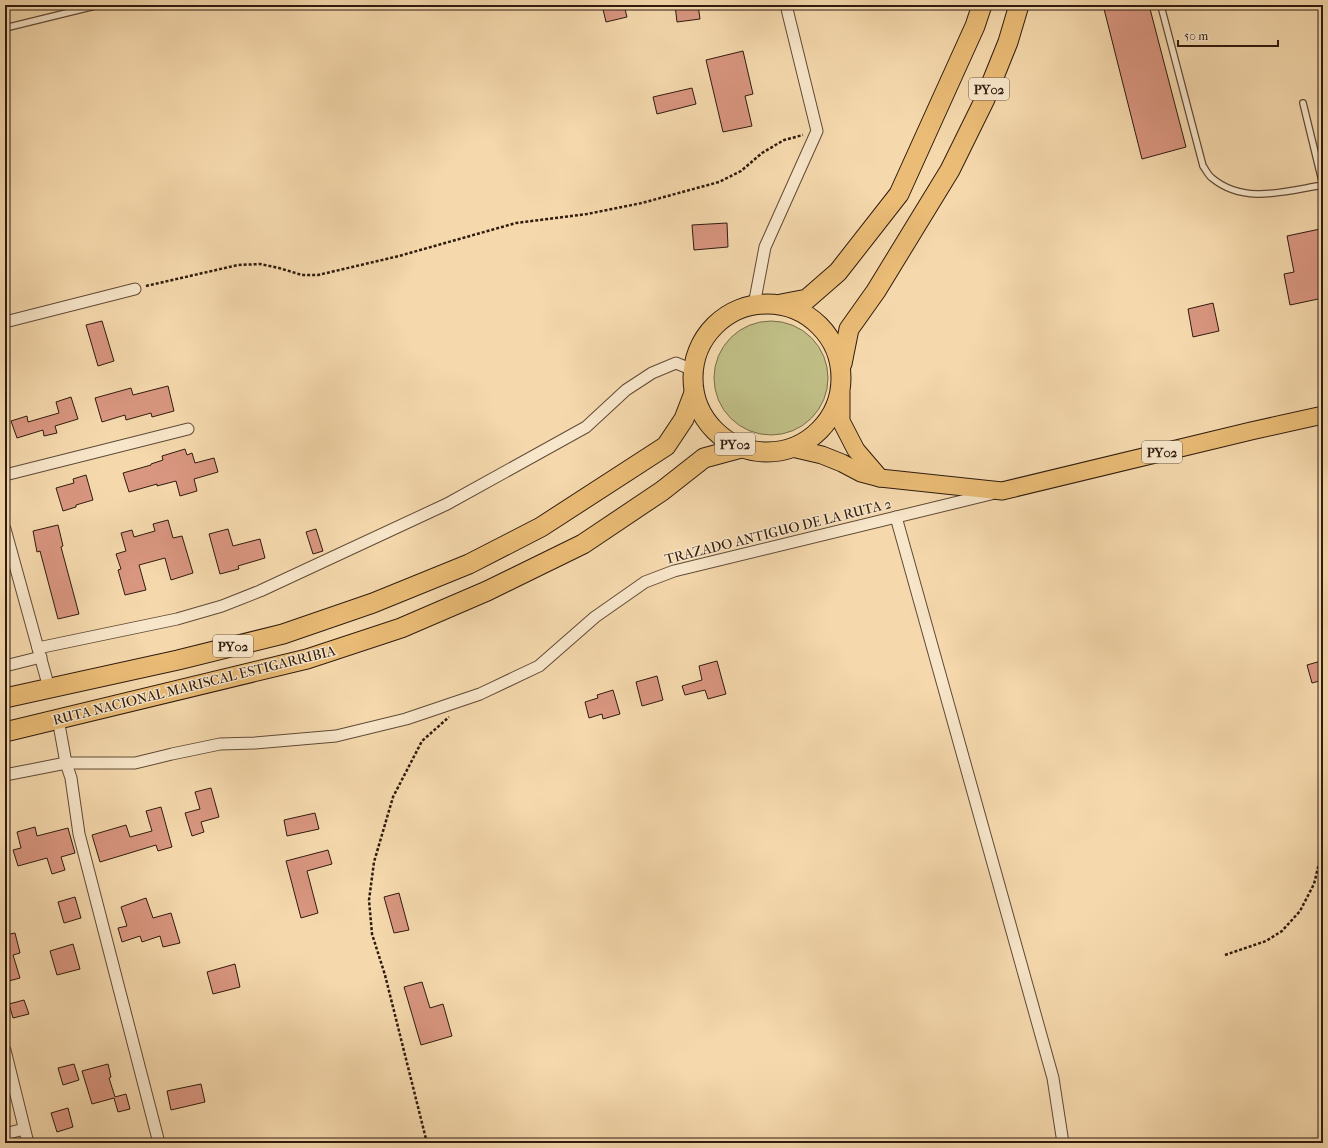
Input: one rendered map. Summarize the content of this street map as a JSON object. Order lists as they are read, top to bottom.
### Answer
{
  "streets": {
    "highway": ["PY02", "RUTA NACIONAL MARISCAL ESTIGARRIBIA"],
    "street": ["TRAZADO ANTIGUO DE LA RUTA 2"]
  },
  "crossings": [
    ["PY02", "TRAZADO ANTIGUO DE LA RUTA 2"],
    ["PY02", "RUTA NACIONAL MARISCAL ESTIGARRIBIA"]
  ],
  "scale_bar": "50 m"
}
